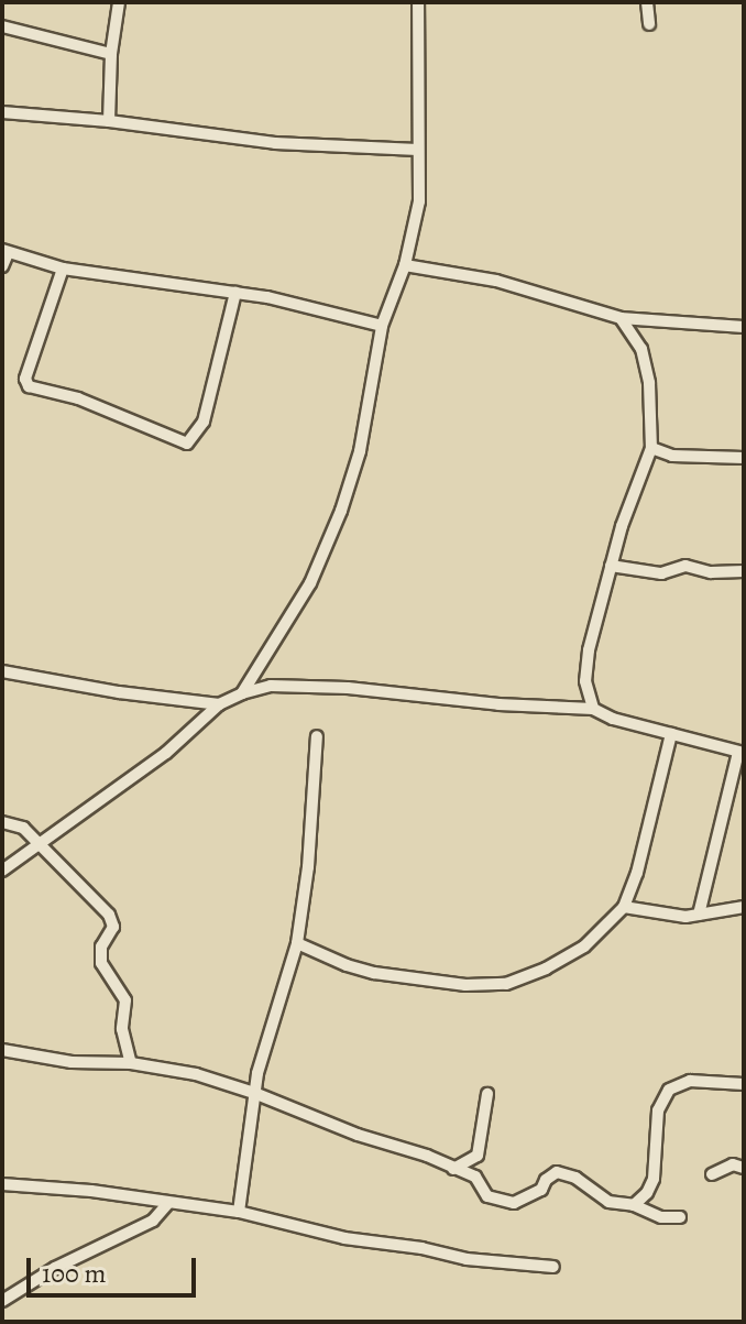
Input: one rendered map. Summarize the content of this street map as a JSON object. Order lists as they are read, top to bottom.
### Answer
{
  "scale_bar": "100 m"
}
